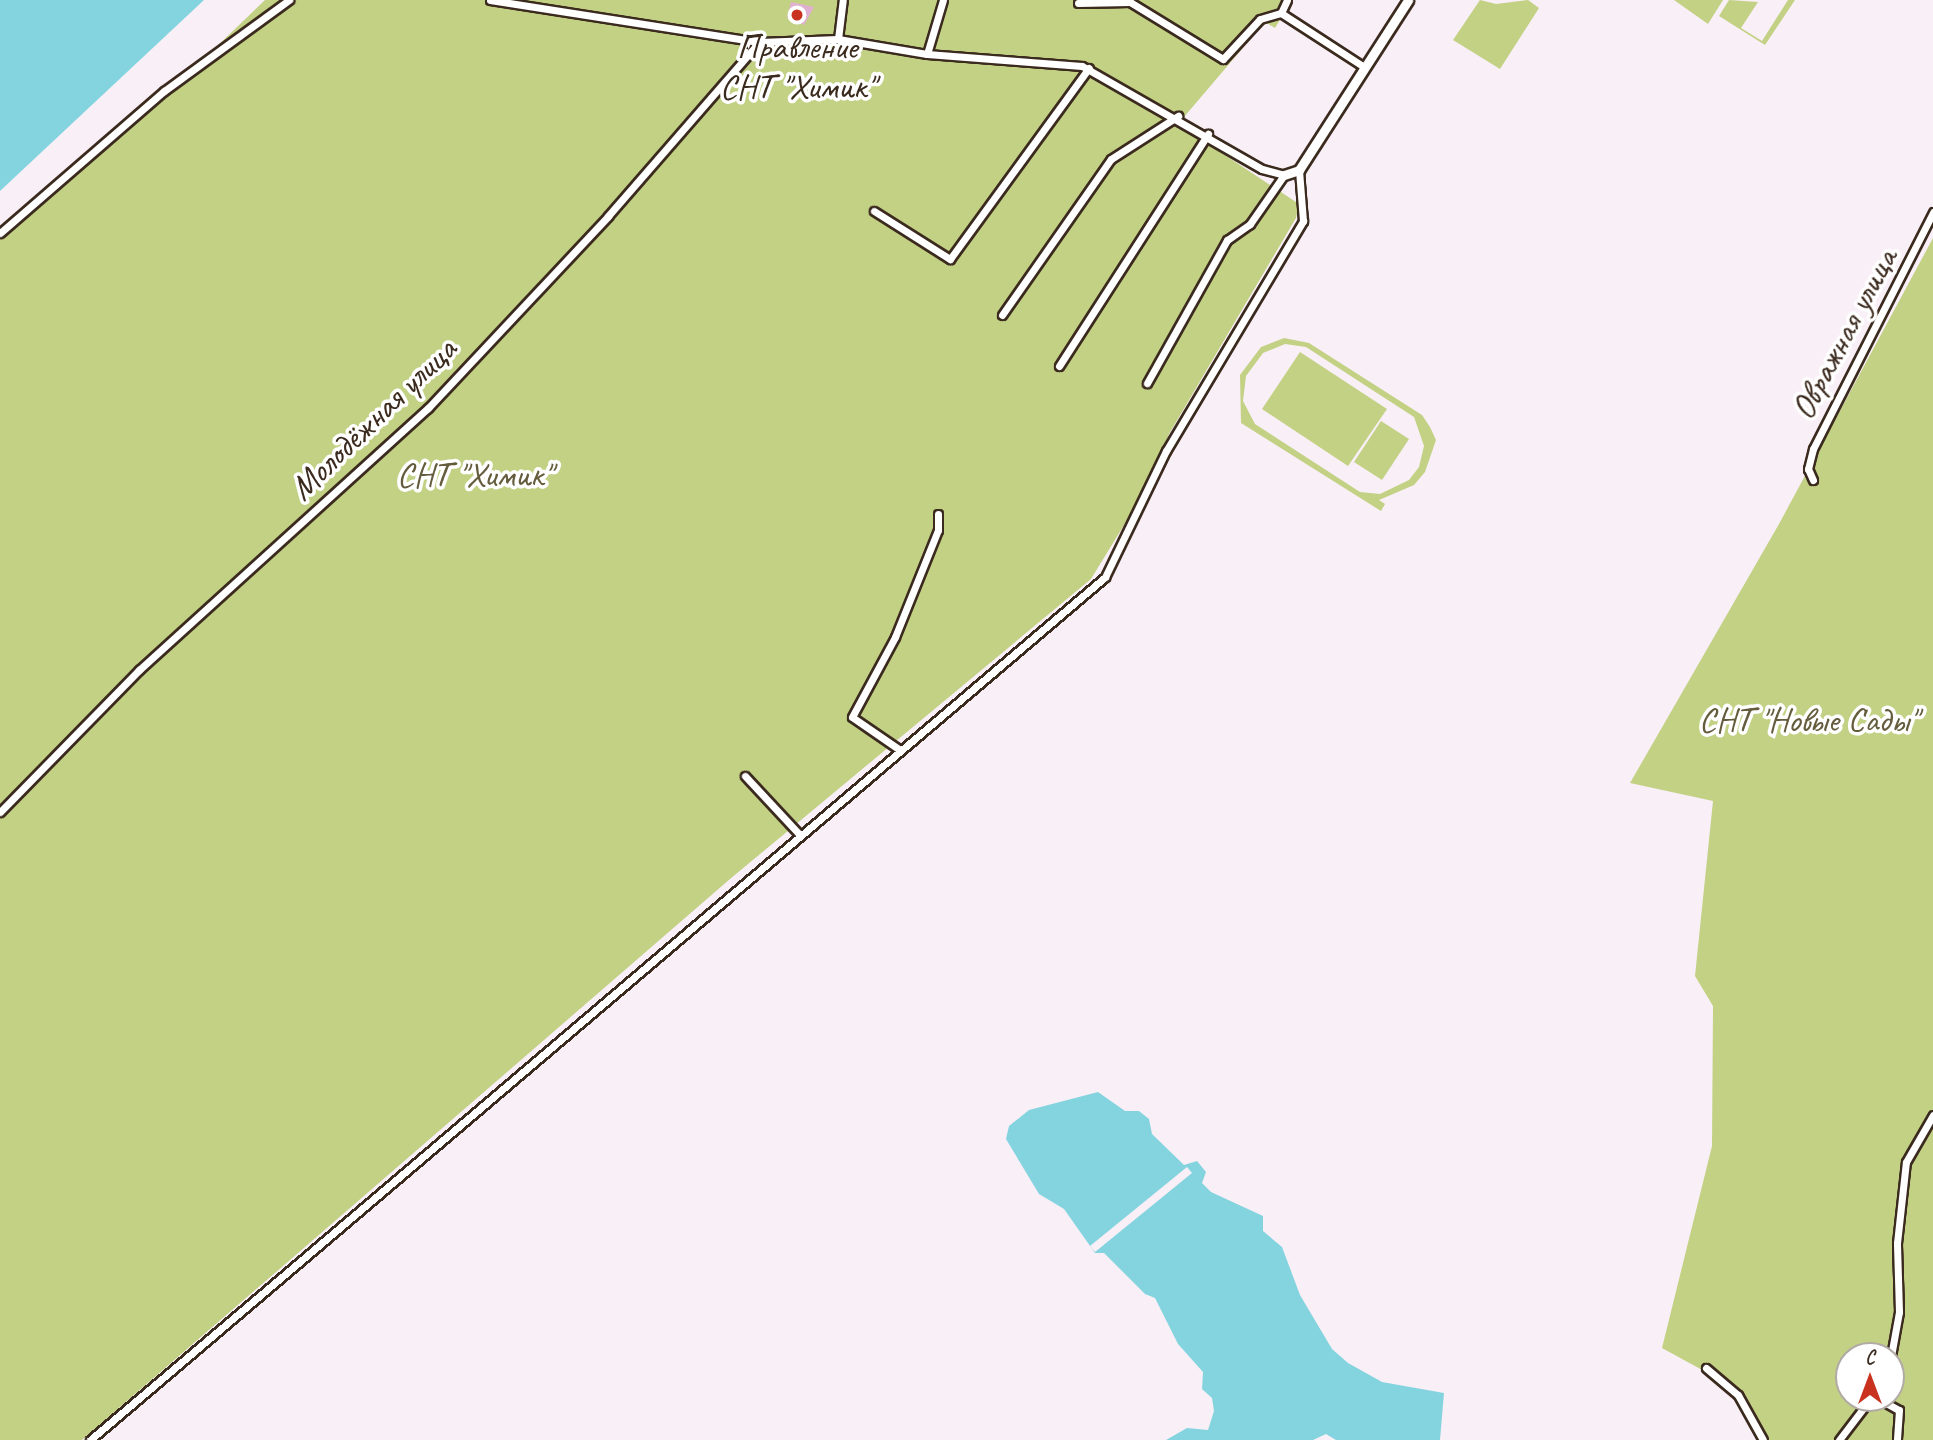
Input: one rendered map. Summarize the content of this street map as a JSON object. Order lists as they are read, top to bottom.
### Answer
{
  "streets": {
    "street": ["Овражная улица", "Молодёжная улица"]
  },
  "parks": ["СНТ \"Химик\"", "СНТ \"Новые Сады\""],
  "places": ["Правление СНТ \"Химик\""],
  "north": "top"
}
